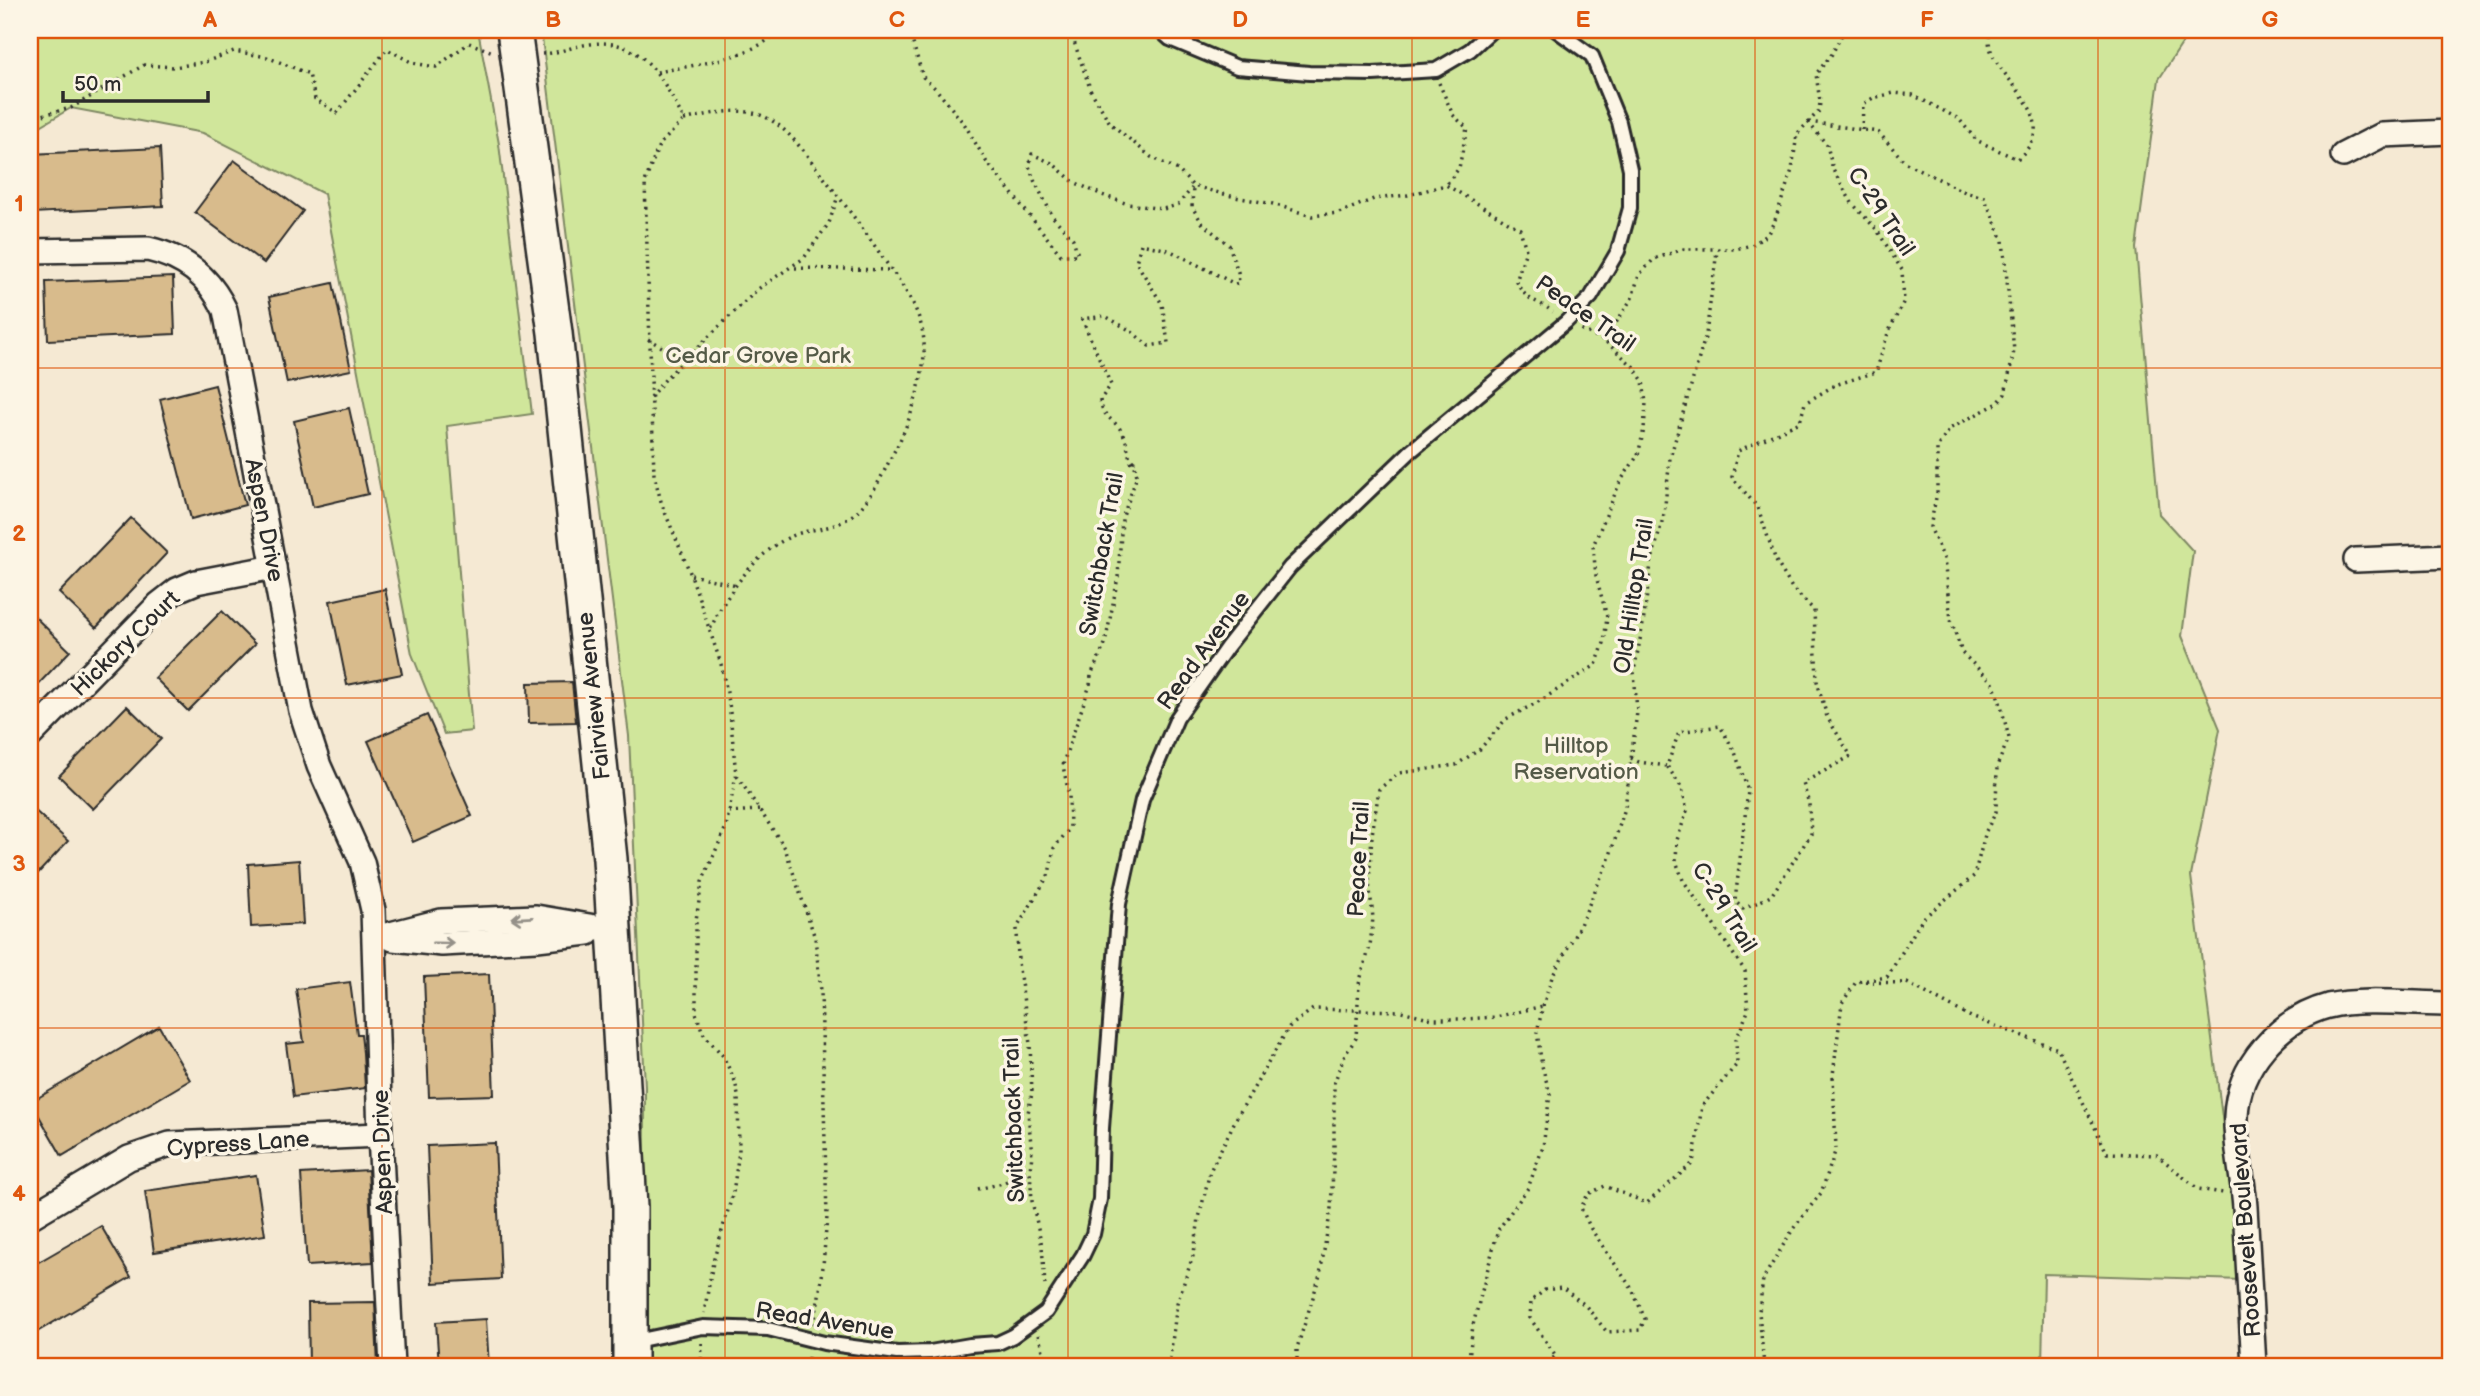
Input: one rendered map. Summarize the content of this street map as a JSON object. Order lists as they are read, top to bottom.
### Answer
{
  "streets": {
    "main road": ["Fairview Avenue"],
    "street": [
      "Aspen Drive",
      "Hickory Court",
      "Cypress Lane",
      "Roosevelt Boulevard"
    ],
    "lane": ["Read Avenue"],
    "path": [
      "C-29 Trail",
      "Peace Trail",
      "Switchback Trail",
      "Old Hilltop Trail"
    ]
  },
  "crossings": [
    ["Peace Trail", "Read Avenue"],
    ["Aspen Drive", "Hickory Court"],
    ["Aspen Drive", "Cypress Lane"],
    ["Switchback Trail", "Read Avenue"],
    ["Read Avenue", "Fairview Avenue"]
  ],
  "parks": ["Cedar Grove Park", "Hilltop Reservation"],
  "scale_bar": "50 m",
  "grid": {
    "columns": [
      "A",
      "B",
      "C",
      "D",
      "E",
      "F",
      "G"
    ],
    "rows": [
      "1",
      "2",
      "3",
      "4"
    ]
  }
}
